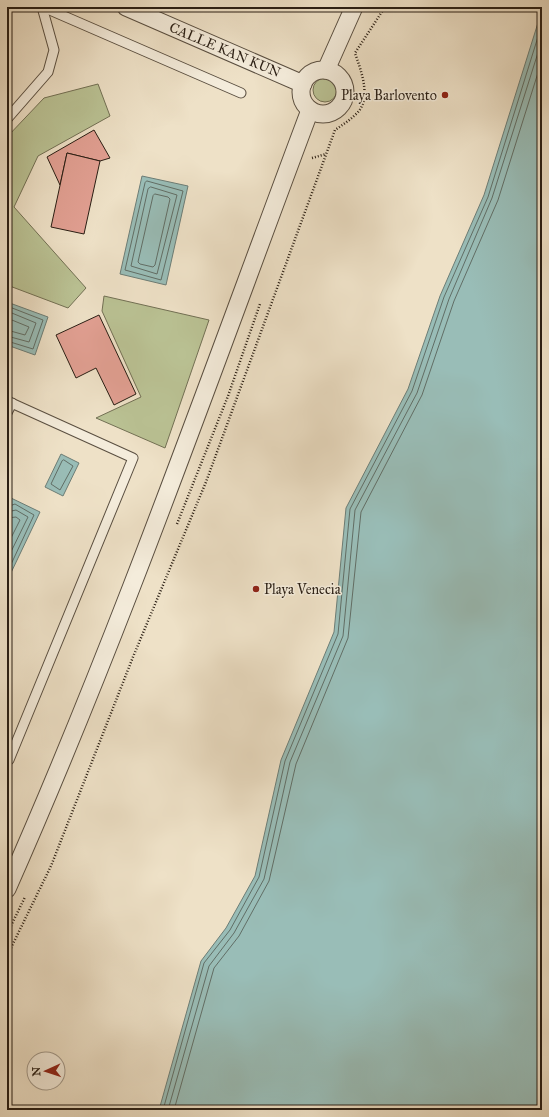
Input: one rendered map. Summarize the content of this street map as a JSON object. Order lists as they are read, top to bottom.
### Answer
{
  "streets": {
    "street": ["CALLE KAN KUN"]
  },
  "places": ["Playa Barlovento", "Playa Venecia"],
  "north": "left"
}
